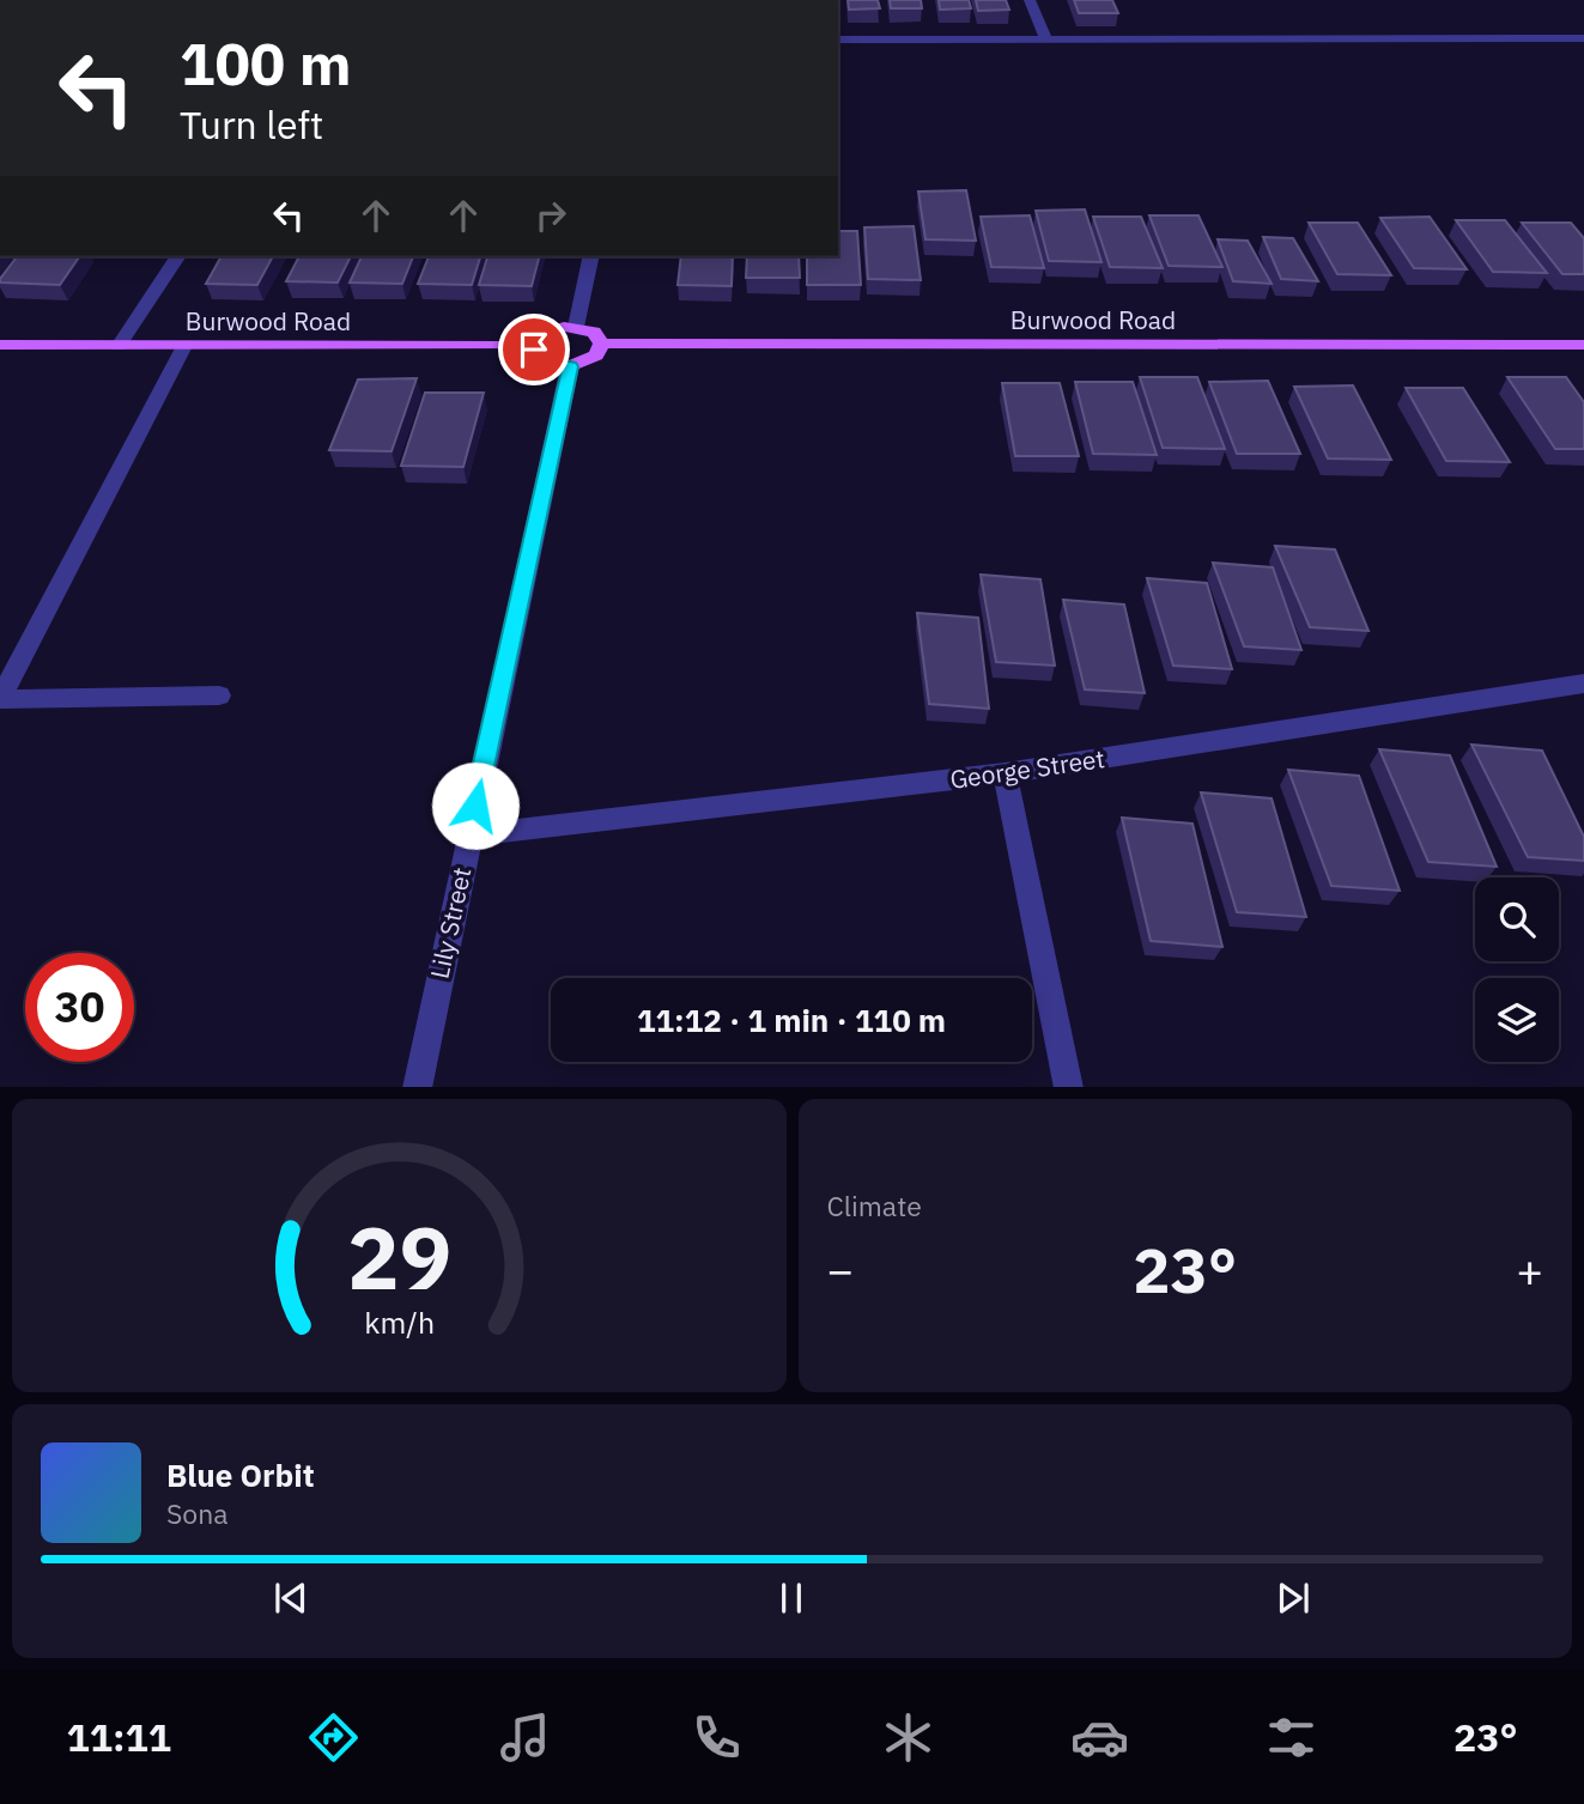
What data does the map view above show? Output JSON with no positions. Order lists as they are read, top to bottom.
{
  "streets": {
    "main road": ["Burwood Road"],
    "street": ["George Street", "Lily Street"]
  },
  "crossings": [
    ["George Street", "Lily Street"]
  ],
  "page": {
    "turn": ["100 m", "Turn left"],
    "limit": "30",
    "trip": "11:12 · 1 min · 110 m",
    "tile": "Climate",
    "heat": ["−", "23°", "+"],
    "song": ["Blue Orbit", "Sona"],
    "tabs": ["11:11", "23°"],
    "gauge": ["29", "km/h"]
  }
}
